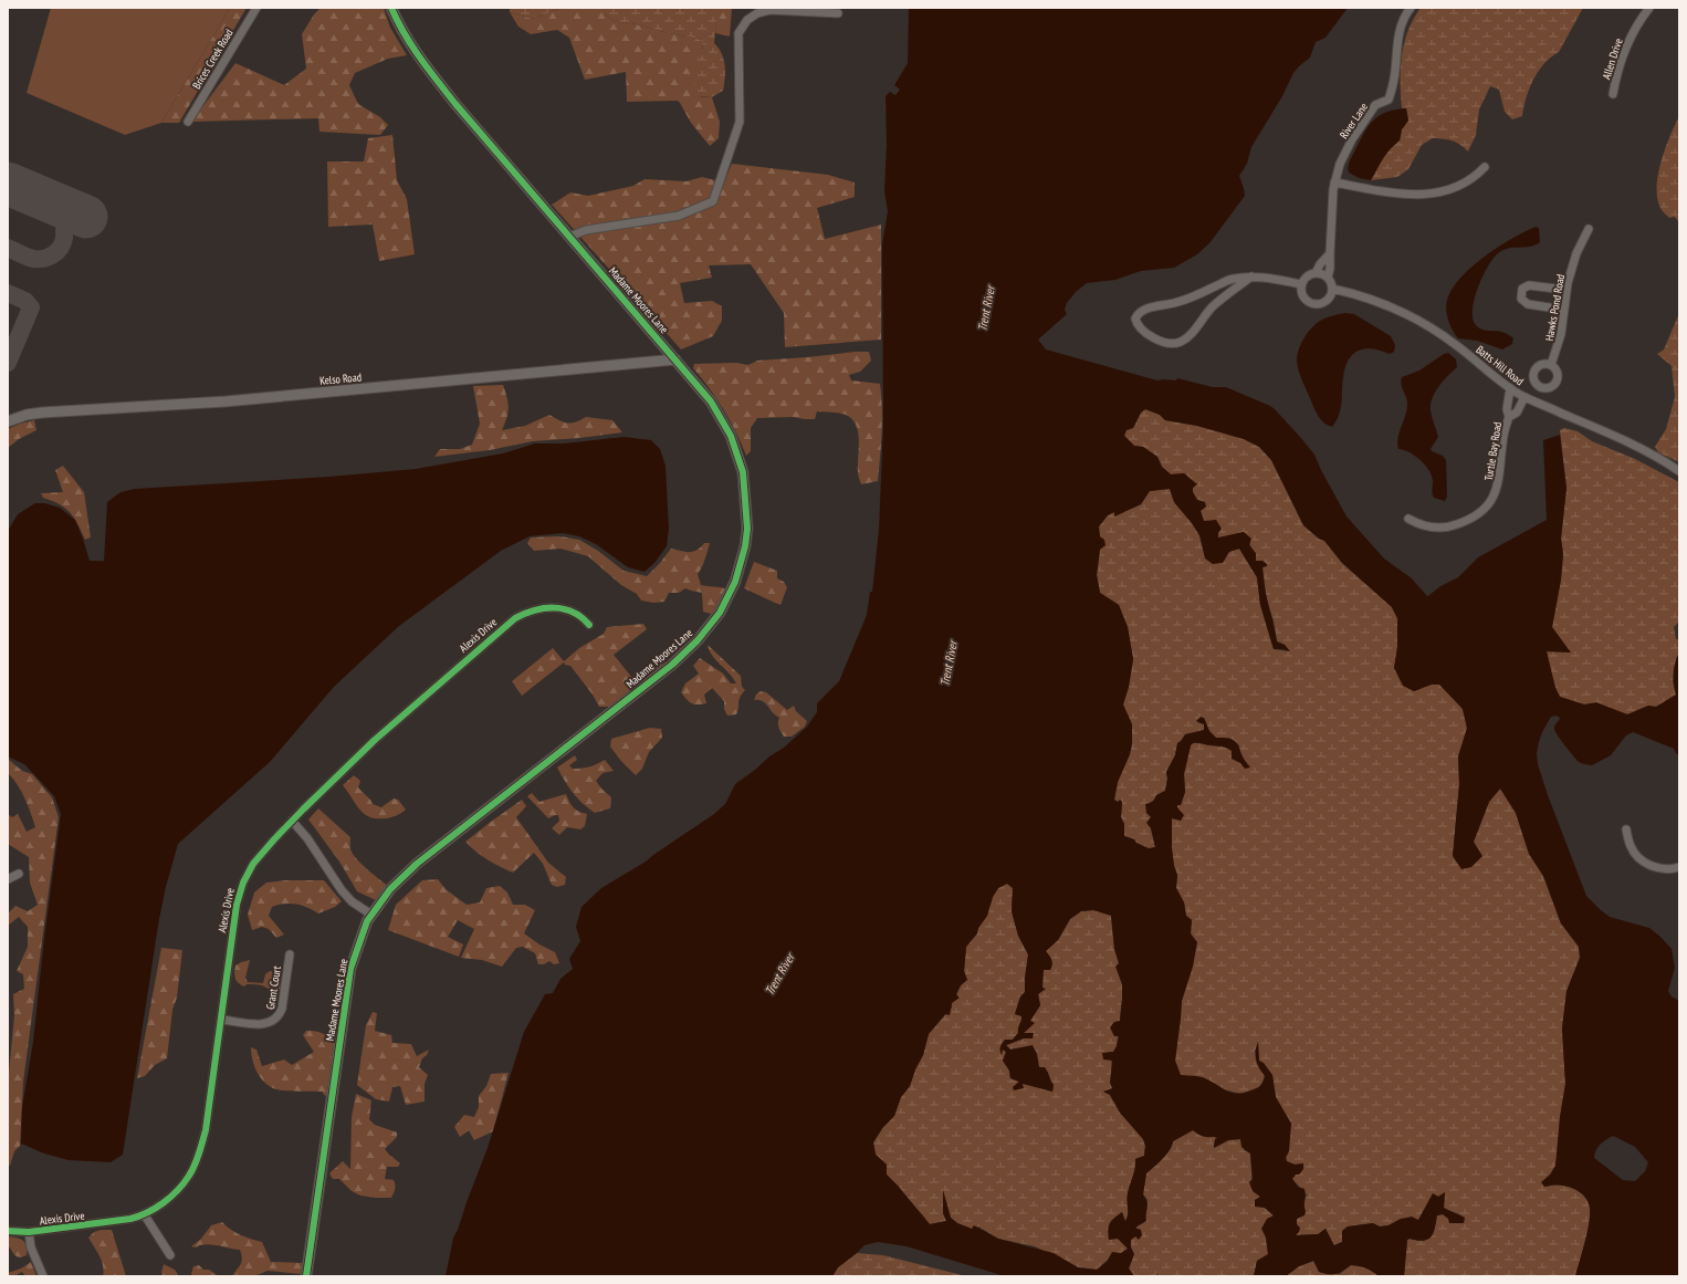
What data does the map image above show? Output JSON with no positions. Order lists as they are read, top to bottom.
{
  "streets": {
    "street": [
      "Brices Creek Road",
      "Allen Drive",
      "River Lane",
      "Madame Moores Lane",
      "Hawks Pond Road",
      "Batts Hill Road",
      "Kelso Road",
      "Turtle Bay Road",
      "Alexis Drive",
      "Grant Court"
    ]
  },
  "crossings": [
    ["River Lane", "Batts Hill Road"],
    ["Madame Moores Lane", "Kelso Road"],
    ["Batts Hill Road", "Turtle Bay Road"],
    ["Alexis Drive", "Grant Court"]
  ],
  "water": ["Trent River"]
}
